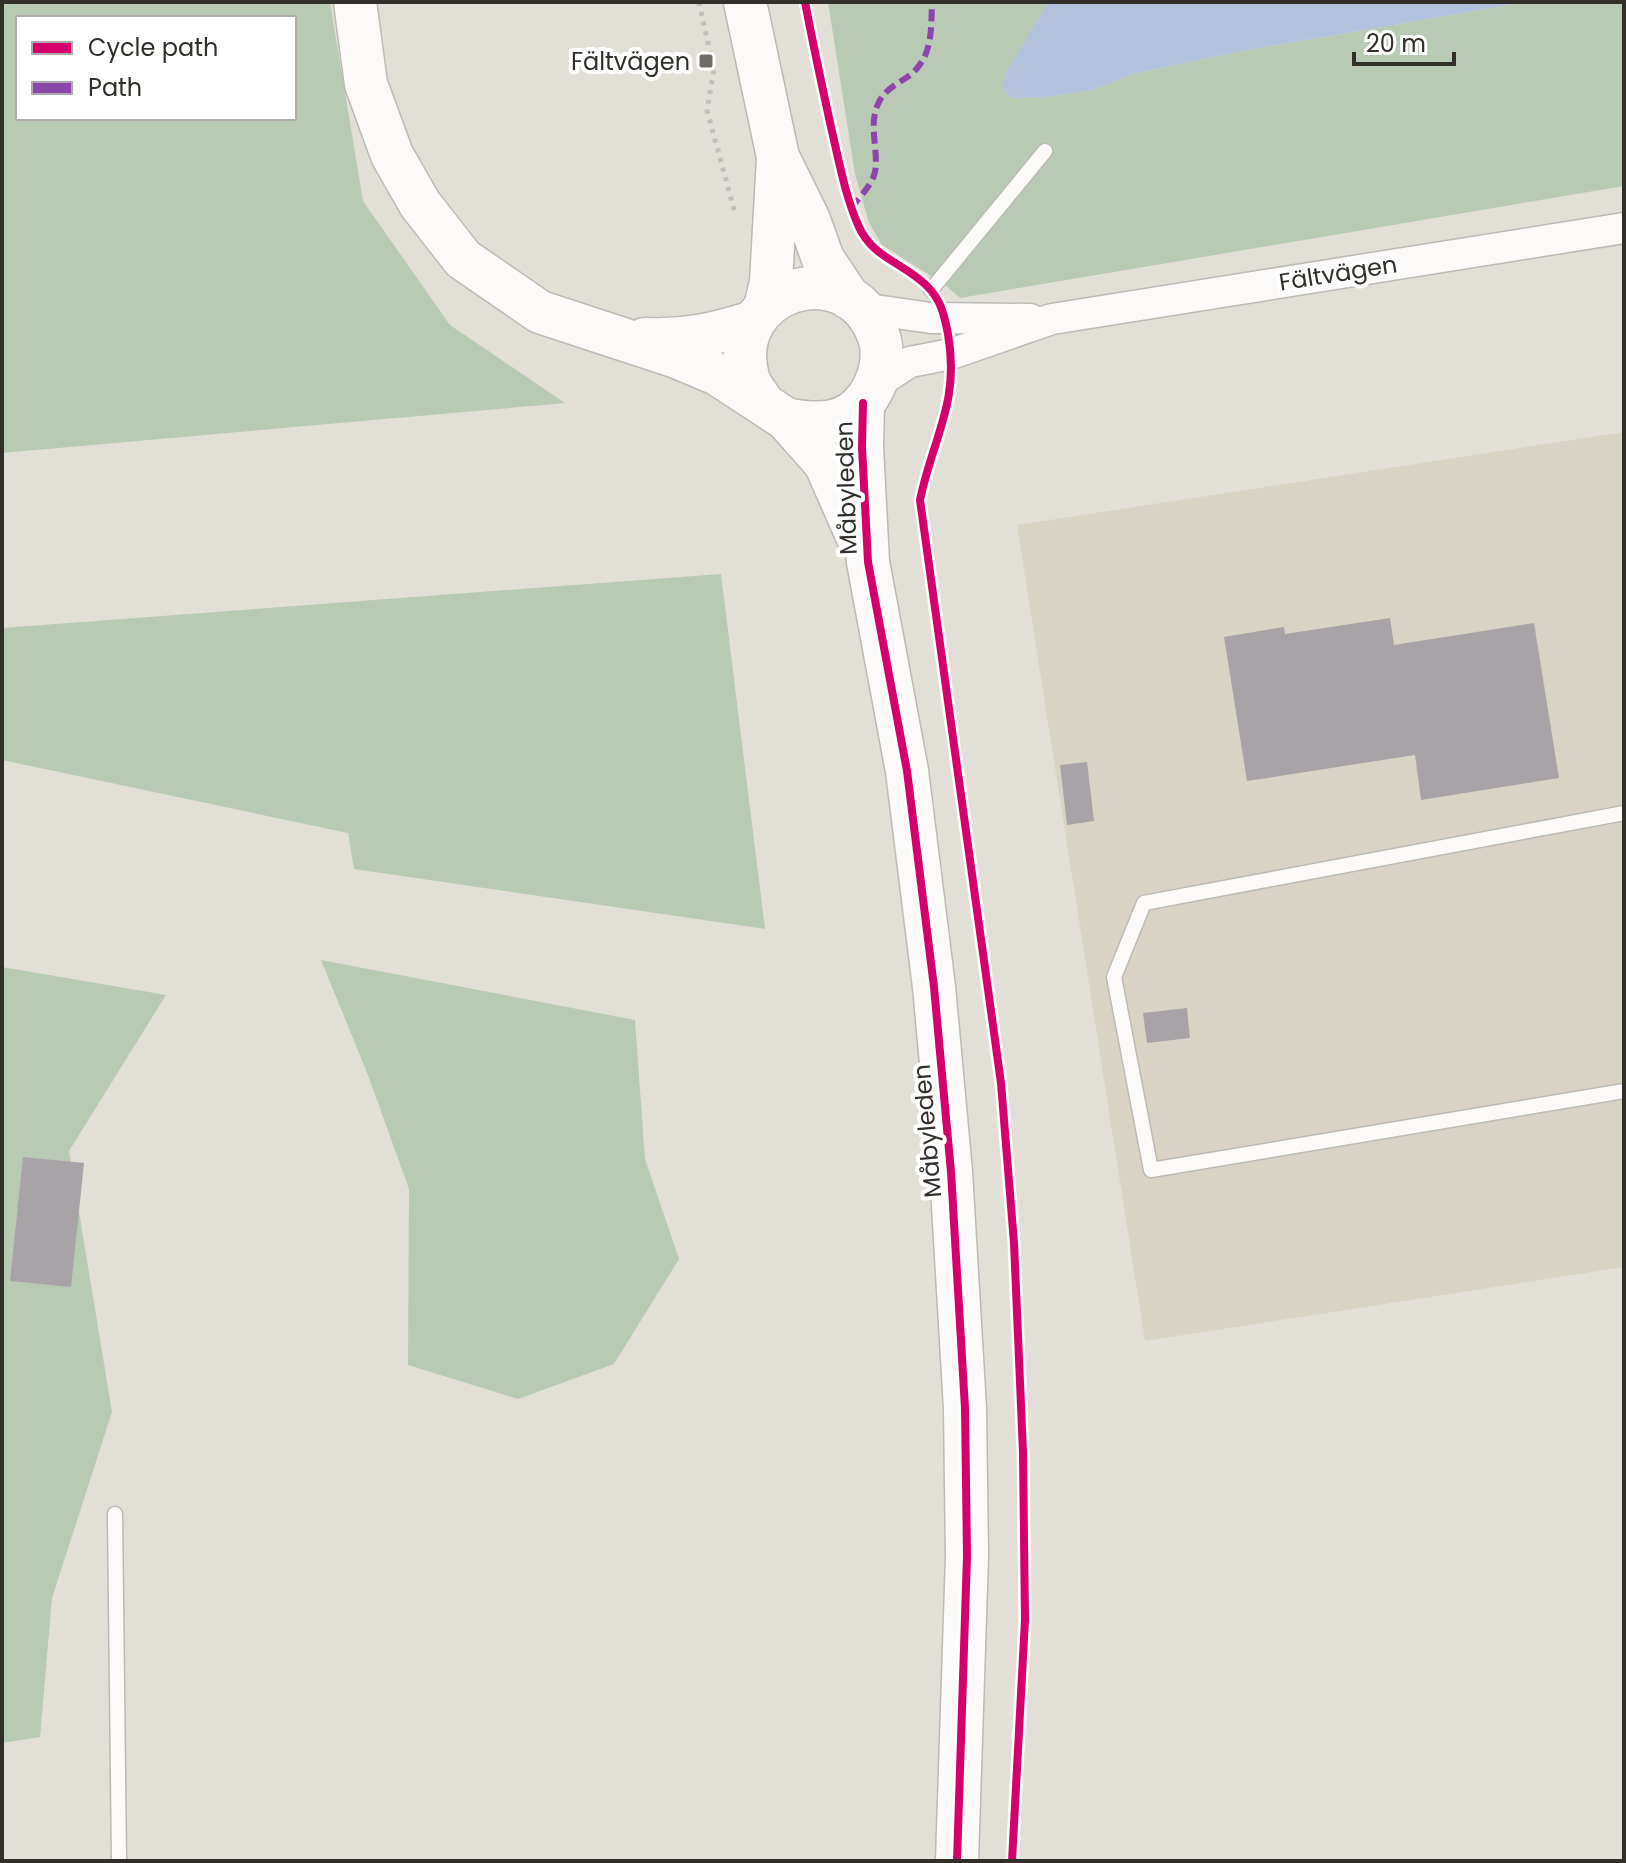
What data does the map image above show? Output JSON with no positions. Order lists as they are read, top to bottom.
{
  "streets": {
    "street": ["Fältvägen", "Måbyleden"]
  },
  "crossings": [
    ["Fältvägen", "Måbyleden"]
  ],
  "places": {
    "transit": ["Fältvägen"]
  },
  "legend": ["Cycle path", "Path"],
  "scale_bar": "20 m"
}
